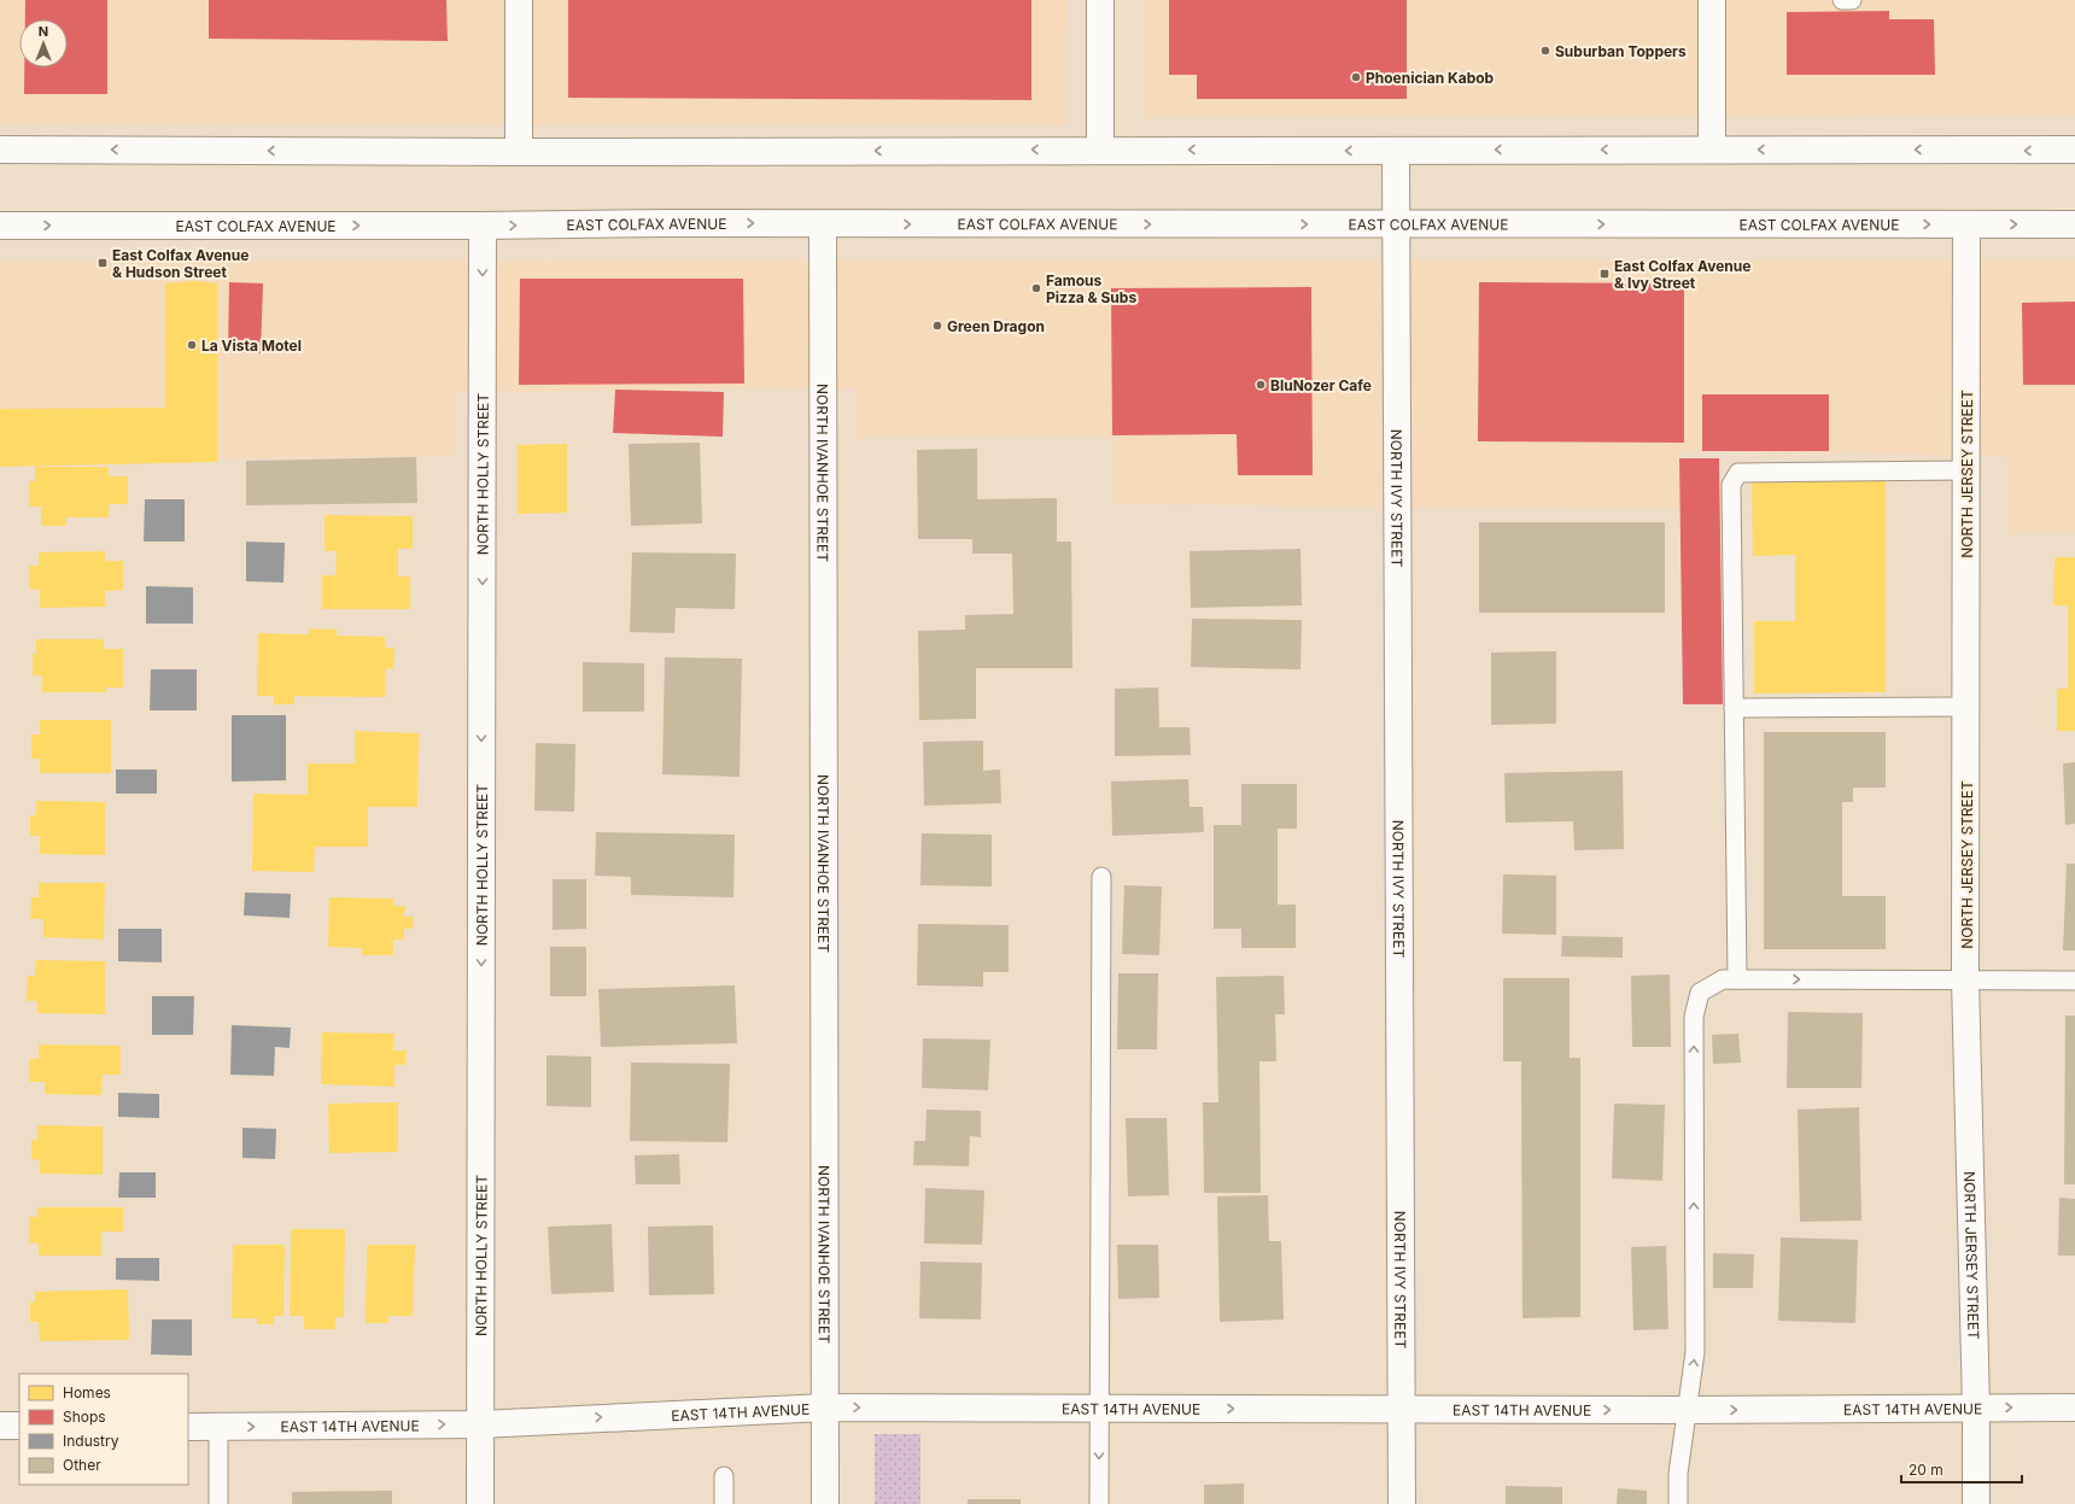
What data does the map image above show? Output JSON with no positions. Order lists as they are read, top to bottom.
{
  "streets": {
    "main road": [
      "EAST COLFAX AVENUE",
      "NORTH IVANHOE STREET",
      "NORTH HOLLY STREET",
      "NORTH JERSEY STREET",
      "NORTH IVY STREET",
      "EAST 14TH AVENUE"
    ]
  },
  "crossings": [
    ["EAST COLFAX AVENUE", "NORTH IVANHOE STREET"],
    ["EAST COLFAX AVENUE", "NORTH HOLLY STREET"],
    ["EAST COLFAX AVENUE", "NORTH JERSEY STREET"],
    ["EAST COLFAX AVENUE", "NORTH IVY STREET"],
    ["NORTH IVANHOE STREET", "EAST 14TH AVENUE"],
    ["NORTH HOLLY STREET", "EAST 14TH AVENUE"],
    ["NORTH JERSEY STREET", "EAST 14TH AVENUE"],
    ["NORTH IVY STREET", "EAST 14TH AVENUE"]
  ],
  "one_way": ["NORTH HOLLY STREET", "EAST 14TH AVENUE"],
  "places": {
    "other": [
      "Suburban Toppers",
      "Phoenician Kabob",
      "Famous Pizza & Subs",
      "Green Dragon",
      "La Vista Motel",
      "BluNozer Cafe"
    ],
    "transit": ["East Colfax Avenue & Hudson Street", "East Colfax Avenue & Ivy Street"]
  },
  "legend": [
    "Homes",
    "Shops",
    "Industry",
    "Other"
  ],
  "scale_bar": "20 m",
  "north": "top"
}
